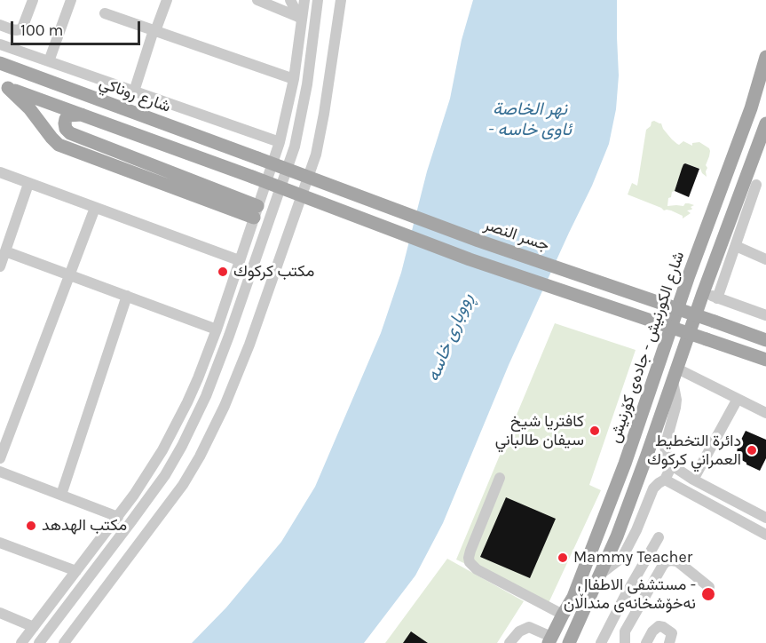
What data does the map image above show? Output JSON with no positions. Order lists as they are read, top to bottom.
{
  "streets": {
    "main road": ["شارع روناكي", "جسر النصر", "شارع الكورنيش - جادەی کۆرنیش"]
  },
  "crossings": [
    ["شارع روناكي", "جسر النصر"]
  ],
  "water": ["نهر الخاصة - ئاوی خاسە", "ڕووباری خاسە"],
  "places": [
    "مكتب كركوك",
    "كافتريا شيخ سيفان طالباني",
    "دائرة التخطيط العمراني كركوك",
    "مكتب الهدهد",
    "Mammy Teacher",
    "مستشفى الاطفال - نەخۆشخانەی منداڵان"
  ],
  "scale_bar": "100 m"
}
